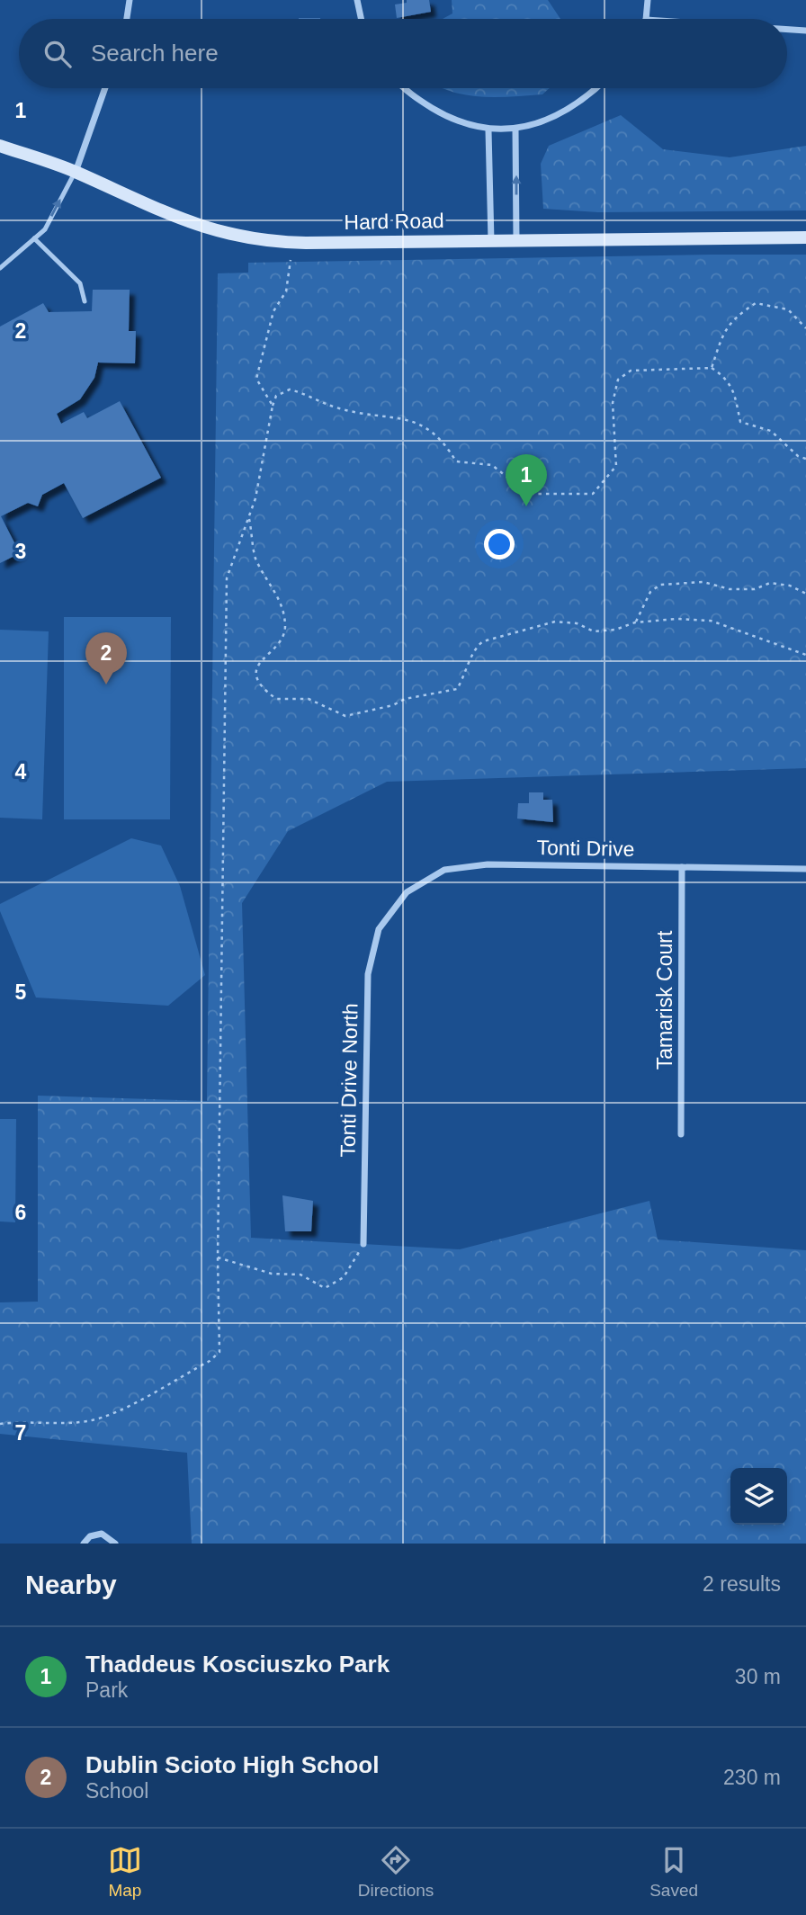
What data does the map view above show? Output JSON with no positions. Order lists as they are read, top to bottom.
{
  "streets": {
    "main road": ["Hard Road"],
    "street": ["Tonti Drive", "Tamarisk Court", "Tonti Drive North"]
  },
  "crossings": [
    ["Tonti Drive", "Tamarisk Court"],
    ["Tonti Drive", "Tonti Drive North"]
  ],
  "page": {
    "search": "Search here",
    "pins": ["1", "2"],
    "heading": ["Nearby", "2 results"],
    "list": [
      {
        "mark": "1",
        "name": "Thaddeus Kosciuszko Park",
        "note": "Park",
        "value": "30 m"
      },
      {
        "mark": "2",
        "name": "Dublin Scioto High School",
        "note": "School",
        "value": "230 m"
      }
    ],
    "nav": ["Map", "Directions", "Saved"]
  },
  "grid": {
    "rows": [
      "1",
      "2",
      "3",
      "4",
      "5",
      "6",
      "7"
    ]
  }
}
